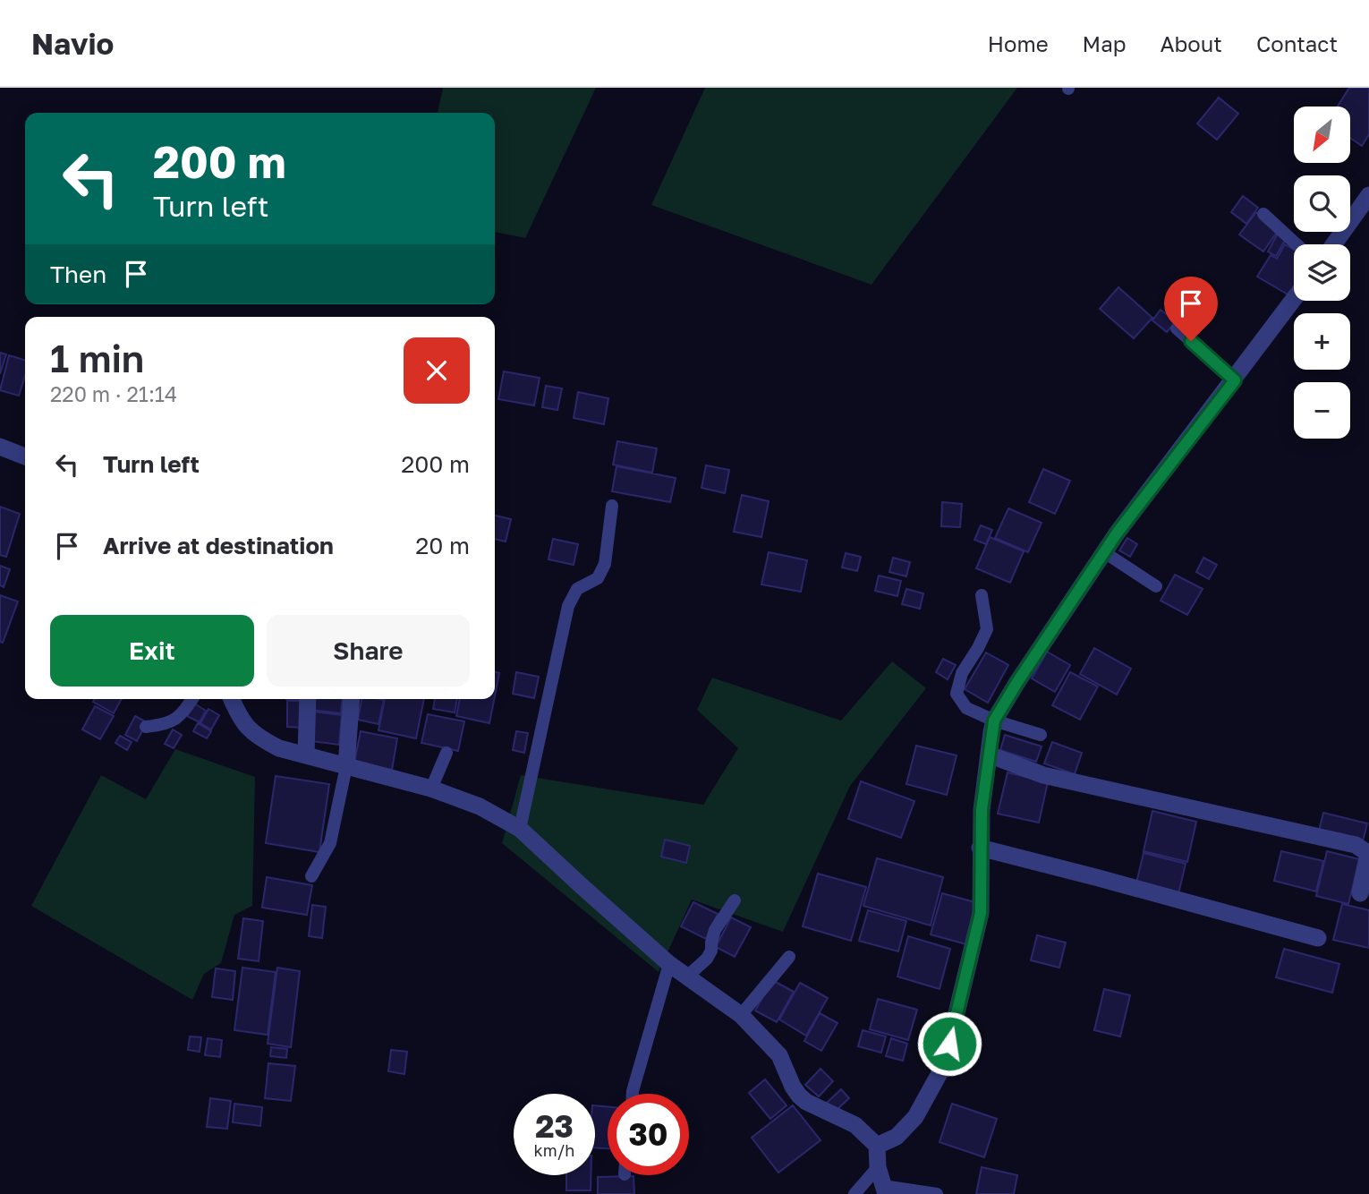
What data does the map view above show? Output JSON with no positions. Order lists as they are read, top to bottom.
{
  "north": "bottom left",
  "page": {
    "header": "Navio",
    "nav": [
      "Home",
      "Map",
      "About",
      "Contact"
    ],
    "map_buttons": ["+", "−"],
    "turn": ["200 m", "Turn left"],
    "then": "Then",
    "heading": ["1 min", "220 m · 21:14"],
    "list": [
      {
        "name": "Turn left",
        "value": "200 m"
      },
      {
        "name": "Arrive at destination",
        "value": "20 m"
      }
    ],
    "buttons": ["Exit", "Share"],
    "speed": "23 km/h",
    "limit": "30"
  }
}
